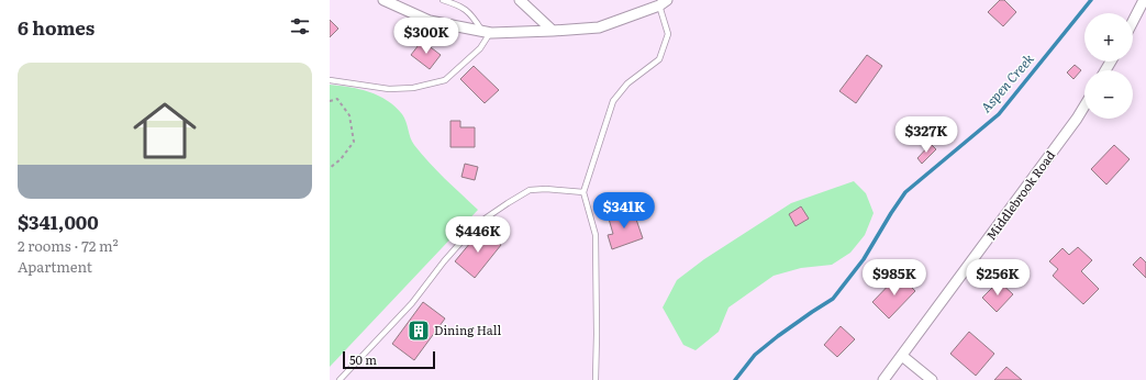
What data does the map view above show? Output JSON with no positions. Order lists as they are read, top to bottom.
{
  "streets": {
    "street": ["Middlebrook Road"]
  },
  "water": ["Aspen Creek"],
  "places": {
    "building": ["Dining Hall"]
  },
  "scale_bar": "50 m",
  "page": {
    "heading": "6 homes",
    "map_buttons": ["+", "−"],
    "price": [
      "$300K",
      "$327K",
      "$341K",
      "$446K",
      "$985K",
      "$256K"
    ],
    "list": [
      {
        "name": "$341,000",
        "note": "2 rooms · 72 m² · Apartment"
      }
    ],
    "scale": "50 m"
  }
}
